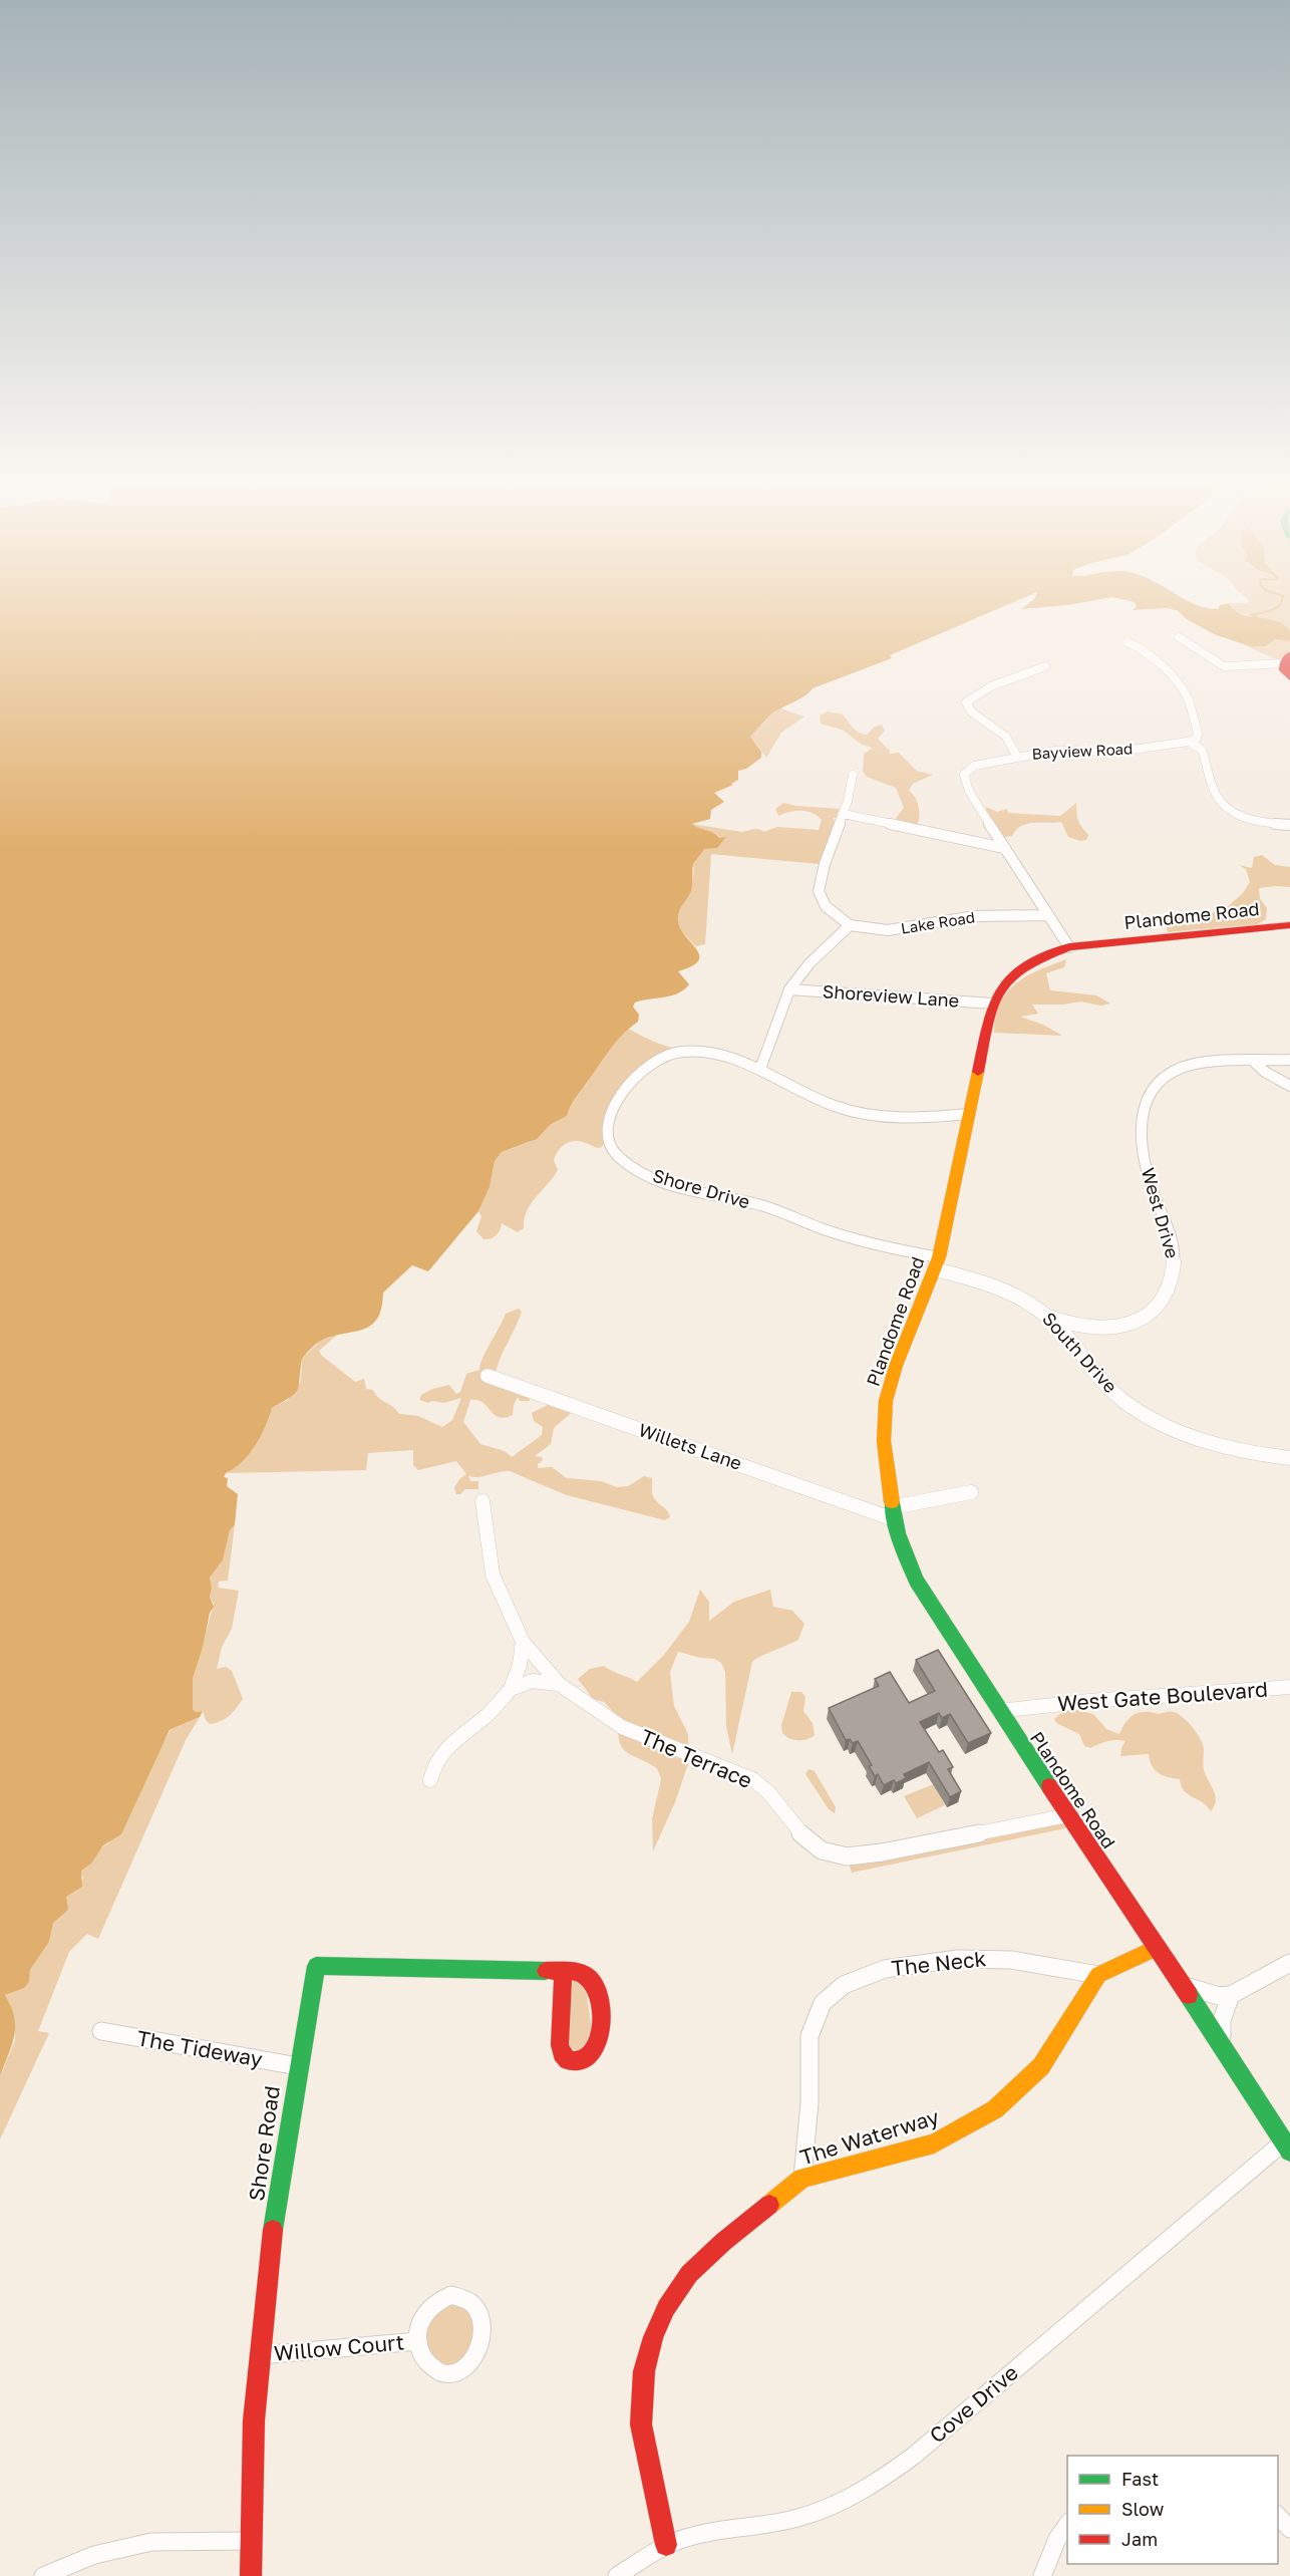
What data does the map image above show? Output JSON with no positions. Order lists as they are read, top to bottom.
{
  "streets": {
    "main road": ["Plandome Road", "The Waterway", "Shore Road"],
    "street": [
      "Bayview Road",
      "Lake Road",
      "Shoreview Lane",
      "Shore Drive",
      "West Drive",
      "South Drive",
      "Willets Lane",
      "West Gate Boulevard",
      "The Terrace",
      "The Neck",
      "The Tideway",
      "Willow Court",
      "Cove Drive"
    ]
  },
  "crossings": [
    ["Bayview Road", "Plandome Road"],
    ["Bayview Road", "Lake Road"],
    ["Plandome Road", "Shoreview Lane"],
    ["Plandome Road", "Shore Drive"],
    ["Plandome Road", "South Drive"],
    ["Plandome Road", "Willets Lane"],
    ["Plandome Road", "West Gate Boulevard"],
    ["Plandome Road", "The Terrace"],
    ["Plandome Road", "Cove Drive"],
    ["Shore Drive", "South Drive"],
    ["West Drive", "South Drive"],
    ["The Neck", "The Waterway"],
    ["The Tideway", "Shore Road"],
    ["The Waterway", "Cove Drive"],
    ["Shore Road", "Willow Court"]
  ],
  "legend": ["Fast", "Slow", "Jam"]
}
